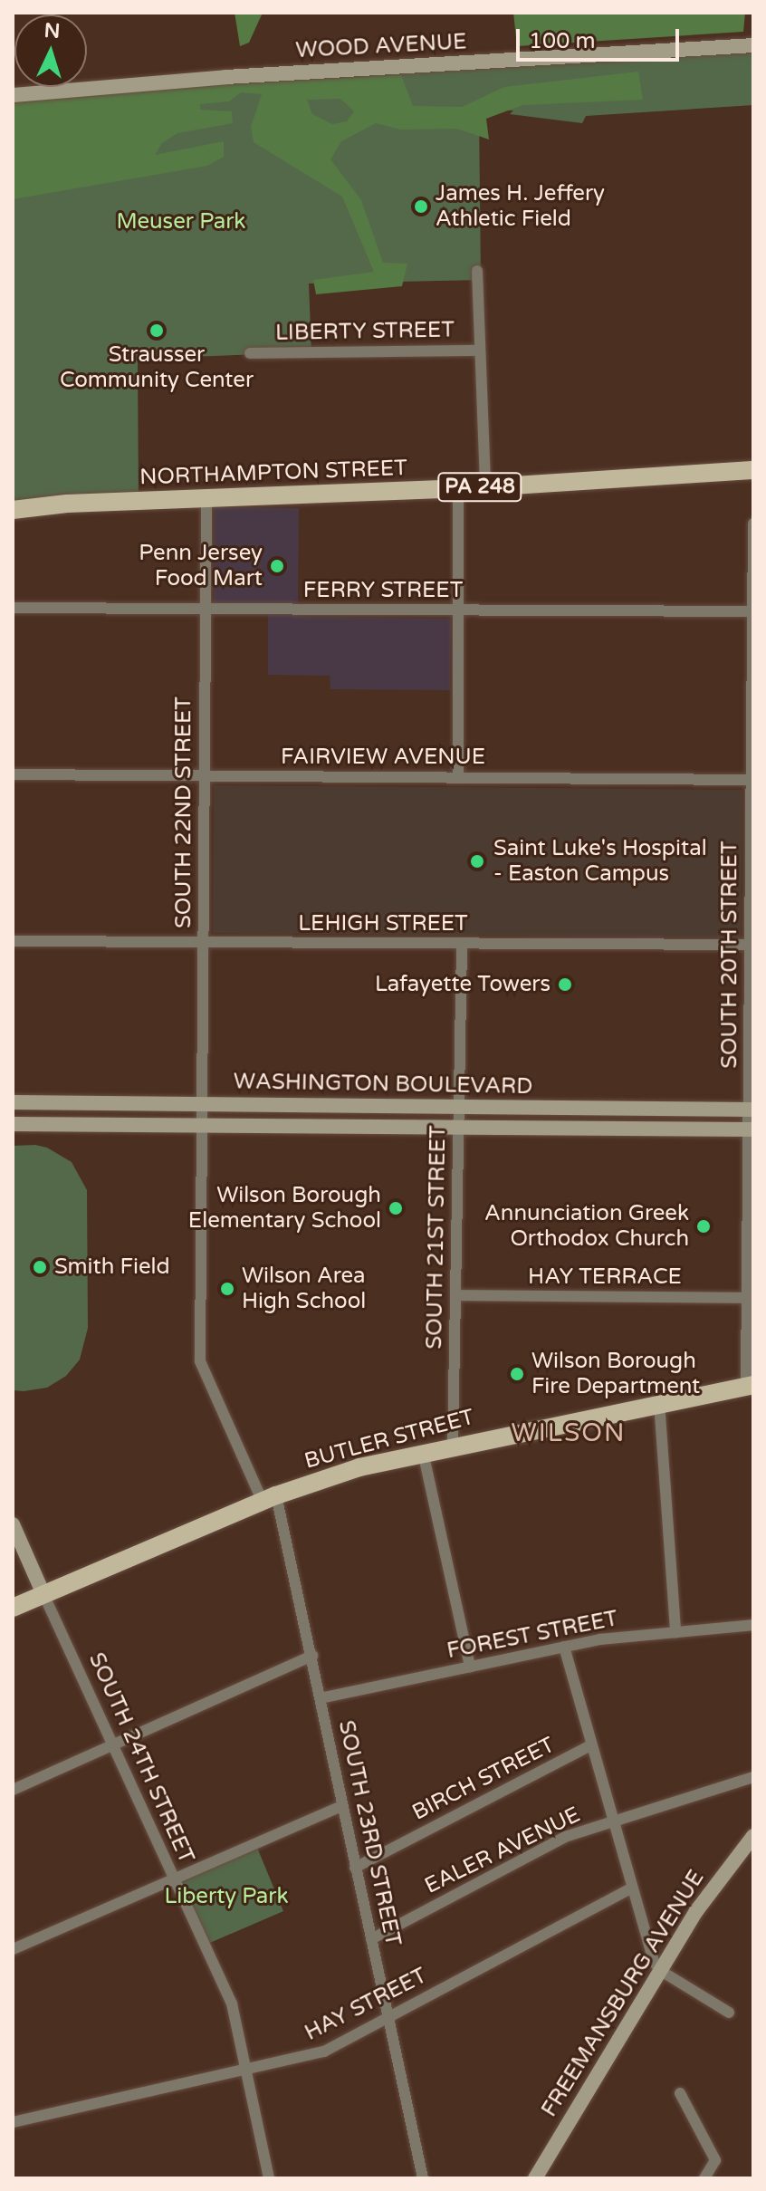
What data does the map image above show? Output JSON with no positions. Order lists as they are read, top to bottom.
{
  "streets": {
    "main road": ["NORTHAMPTON STREET", "PA 248", "BUTLER STREET"],
    "street": [
      "WOOD AVENUE",
      "LIBERTY STREET",
      "FERRY STREET",
      "FAIRVIEW AVENUE",
      "SOUTH 22ND STREET",
      "LEHIGH STREET",
      "SOUTH 20TH STREET",
      "WASHINGTON BOULEVARD",
      "SOUTH 21ST STREET",
      "HAY TERRACE",
      "FOREST STREET",
      "SOUTH 24TH STREET",
      "BIRCH STREET",
      "SOUTH 23RD STREET",
      "EALER AVENUE",
      "FREEMANSBURG AVENUE",
      "HAY STREET"
    ]
  },
  "crossings": [
    ["NORTHAMPTON STREET", "SOUTH 22ND STREET"],
    ["FERRY STREET", "SOUTH 22ND STREET"],
    ["FERRY STREET", "SOUTH 20TH STREET"],
    ["FAIRVIEW AVENUE", "SOUTH 22ND STREET"],
    ["FAIRVIEW AVENUE", "SOUTH 20TH STREET"],
    ["SOUTH 22ND STREET", "LEHIGH STREET"],
    ["SOUTH 22ND STREET", "WASHINGTON BOULEVARD"],
    ["SOUTH 22ND STREET", "BUTLER STREET"],
    ["SOUTH 22ND STREET", "SOUTH 23RD STREET"],
    ["LEHIGH STREET", "SOUTH 20TH STREET"],
    ["LEHIGH STREET", "SOUTH 21ST STREET"],
    ["SOUTH 20TH STREET", "WASHINGTON BOULEVARD"],
    ["SOUTH 20TH STREET", "HAY TERRACE"],
    ["SOUTH 20TH STREET", "BUTLER STREET"],
    ["WASHINGTON BOULEVARD", "SOUTH 21ST STREET"],
    ["SOUTH 21ST STREET", "HAY TERRACE"],
    ["SOUTH 21ST STREET", "BUTLER STREET"],
    ["BUTLER STREET", "SOUTH 24TH STREET"],
    ["BUTLER STREET", "SOUTH 23RD STREET"],
    ["FOREST STREET", "SOUTH 23RD STREET"],
    ["SOUTH 24TH STREET", "HAY STREET"],
    ["BIRCH STREET", "SOUTH 23RD STREET"],
    ["SOUTH 23RD STREET", "EALER AVENUE"],
    ["SOUTH 23RD STREET", "HAY STREET"]
  ],
  "districts": ["WILSON"],
  "parks": ["Meuser Park", "Liberty Park"],
  "places": [
    "James H. Jeffery Athletic Field",
    "Strausser Community Center",
    "Penn Jersey Food Mart",
    "Saint Luke's Hospital - Easton Campus",
    "Lafayette Towers",
    "Wilson Borough Elementary School",
    "Annunciation Greek Orthodox Church",
    "Smith Field",
    "Wilson Area High School",
    "Wilson Borough Fire Department"
  ],
  "scale_bar": "100 m",
  "north": "top"
}
